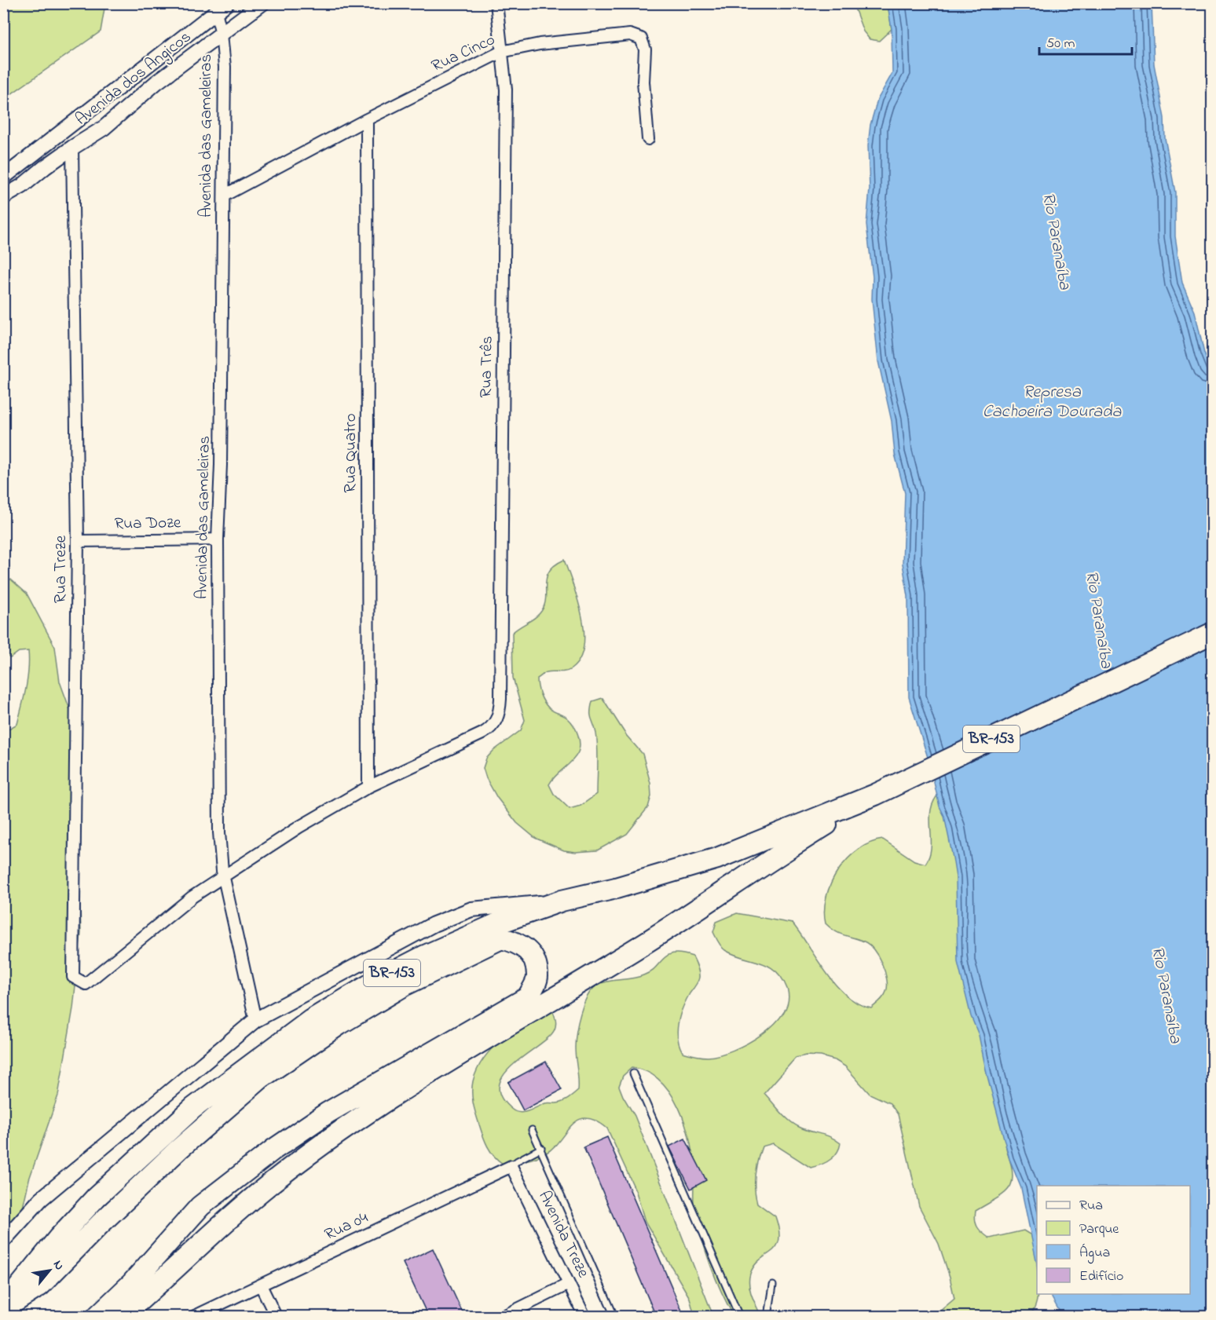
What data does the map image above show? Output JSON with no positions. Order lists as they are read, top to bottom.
{
  "streets": {
    "highway": ["BR-153"],
    "street": [
      "Rua Cinco",
      "Avenida dos Angicos",
      "Avenida das Gameleiras",
      "Rua Três",
      "Rua Quatro",
      "Rua Doze",
      "Rua Treze",
      "Rua 04",
      "Avenida Treze"
    ]
  },
  "crossings": [
    ["Rua Cinco", "Avenida das Gameleiras"],
    ["Rua Cinco", "Rua Três"],
    ["Rua Cinco", "Rua Quatro"],
    ["Avenida dos Angicos", "Avenida das Gameleiras"],
    ["Avenida dos Angicos", "Rua Treze"],
    ["Avenida das Gameleiras", "Rua Doze"],
    ["Avenida das Gameleiras", "Rua Treze"],
    ["Rua Três", "Rua Quatro"],
    ["Rua Doze", "Rua Treze"],
    ["Rua 04", "Avenida Treze"]
  ],
  "water": ["Rio Paranaíba", "Represa Cachoeira Dourada"],
  "legend": [
    "Rua",
    "Parque",
    "Água",
    "Edifício"
  ],
  "scale_bar": "50 m",
  "north": "top right"
}
